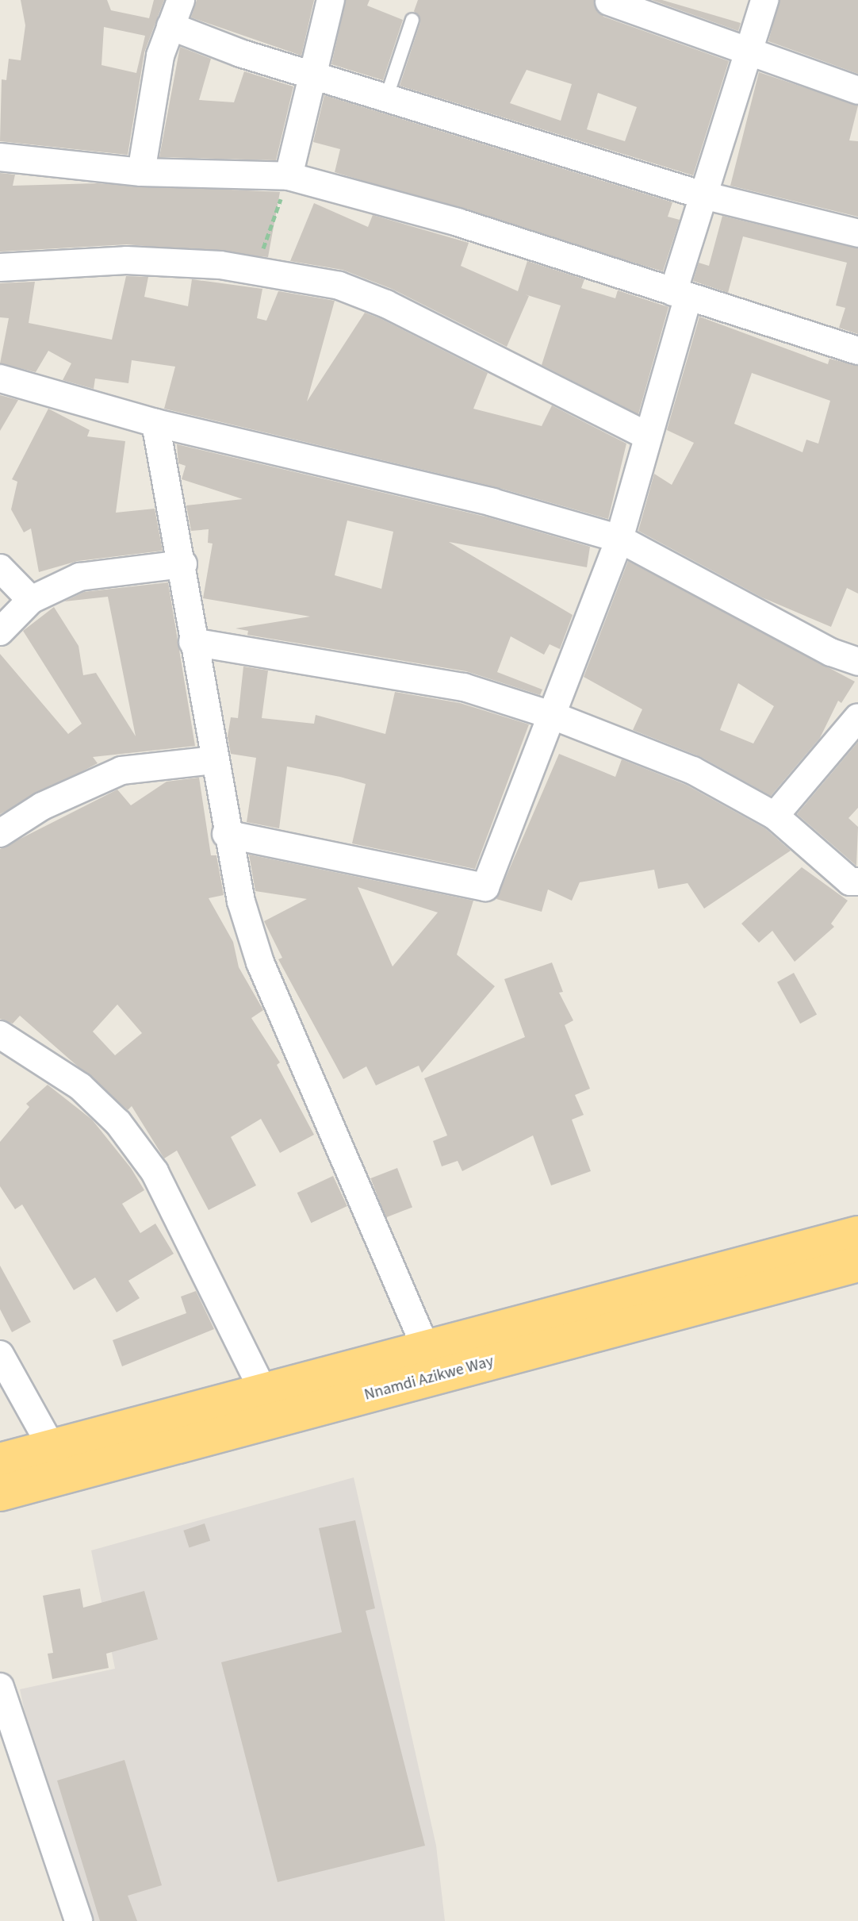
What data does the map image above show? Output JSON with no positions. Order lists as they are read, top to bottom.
{
  "streets": {
    "highway": ["Nnamdi Azikwe Way"]
  }
}
